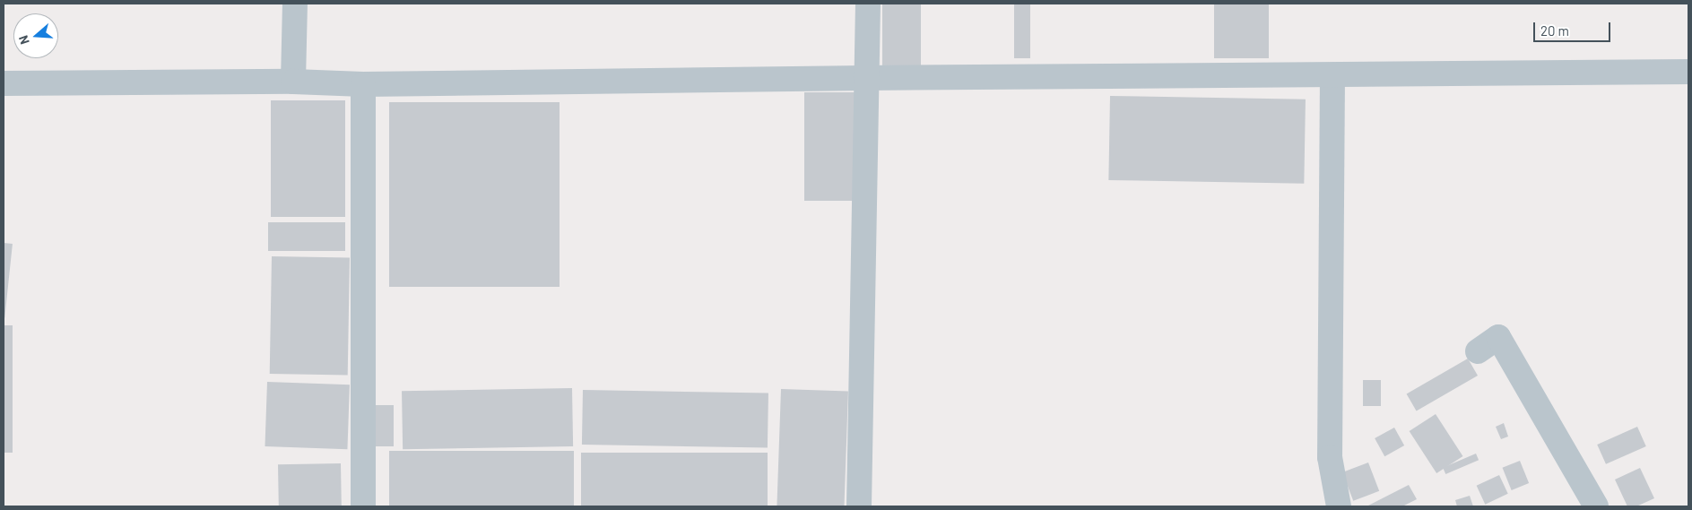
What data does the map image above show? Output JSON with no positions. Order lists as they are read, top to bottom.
{
  "scale_bar": "20 m",
  "north": "left"
}
